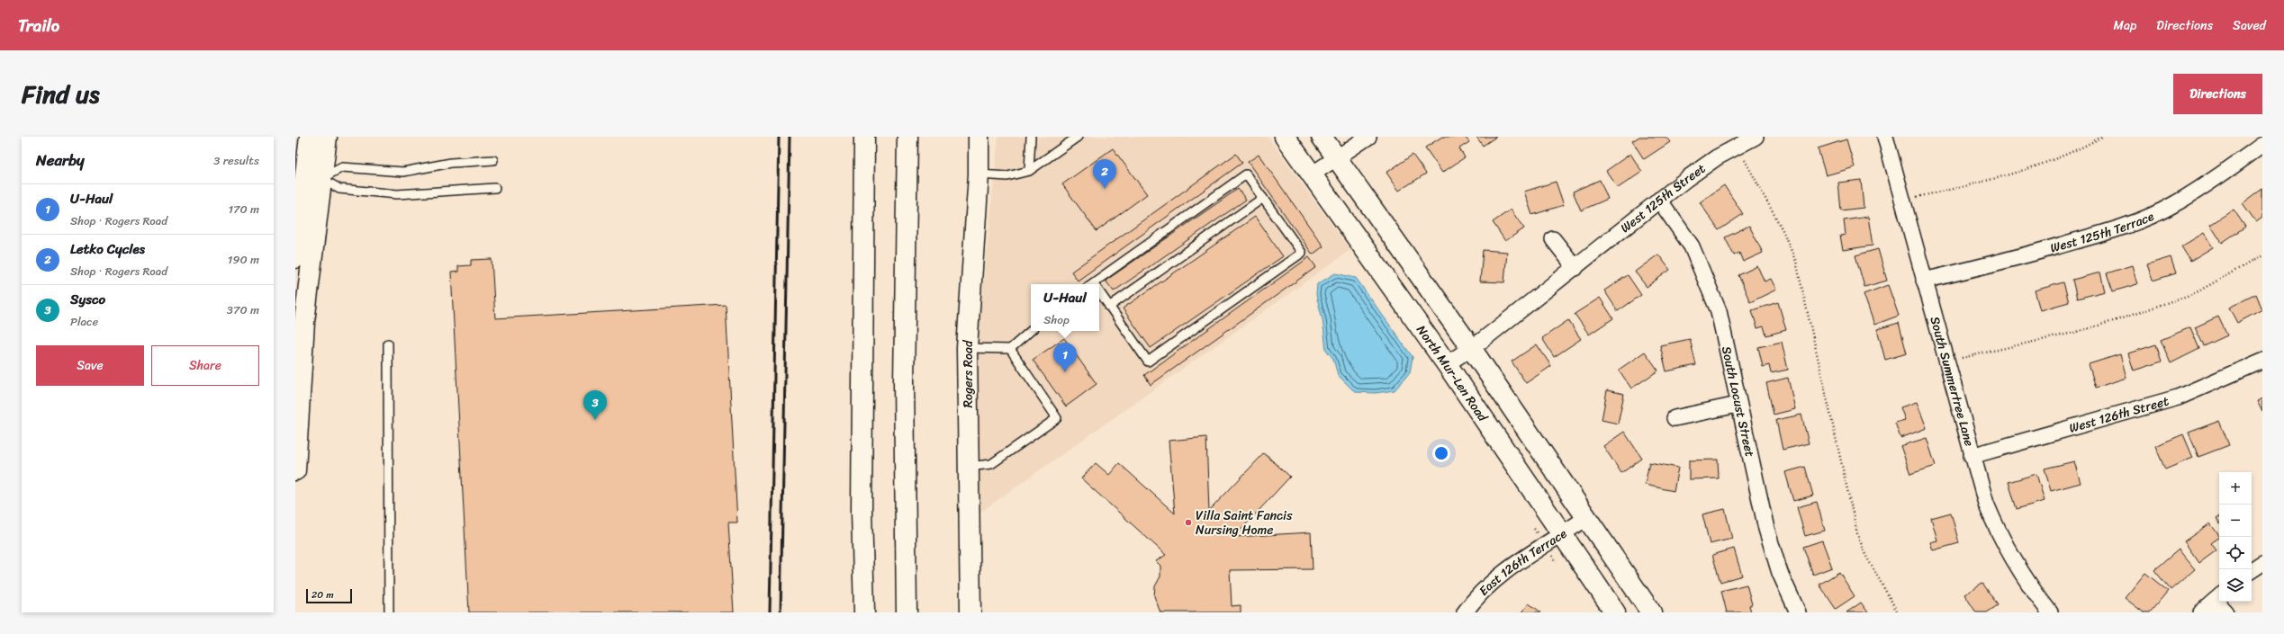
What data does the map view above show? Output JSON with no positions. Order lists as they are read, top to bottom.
{
  "streets": {
    "main road": ["North Mur-Len Road", "Rogers Road"],
    "street": [
      "West 125th Street",
      "West 125th Terrace",
      "South Summertree Lane",
      "South Locust Street",
      "West 126th Street",
      "East 126th Terrace"
    ]
  },
  "crossings": [
    ["West 125th Street", "North Mur-Len Road"],
    ["West 125th Street", "South Locust Street"],
    ["West 125th Terrace", "South Summertree Lane"],
    ["North Mur-Len Road", "East 126th Terrace"],
    ["South Summertree Lane", "West 126th Street"]
  ],
  "places": ["Villa Saint Fancis Nursing Home"],
  "scale_bar": "20 m",
  "page": {
    "header": "Trailo",
    "nav": ["Map", "Directions", "Saved"],
    "title": "Find us",
    "buttons": [
      "Directions",
      ["Save", "Share"]
    ],
    "heading": ["Nearby", "3 results"],
    "pins": ["2", "1", "3"],
    "list": [
      {
        "mark": "1",
        "name": "U-Haul",
        "note": "Shop · Rogers Road",
        "value": "170 m"
      },
      {
        "mark": "2",
        "name": "Letko Cycles",
        "note": "Shop · Rogers Road",
        "value": "190 m"
      },
      {
        "mark": "3",
        "name": "Sysco",
        "note": "Place",
        "value": "370 m"
      }
    ],
    "popup": ["U-Haul", "Shop"],
    "map_buttons": ["+", "−"],
    "scale": "20 m"
  }
}
